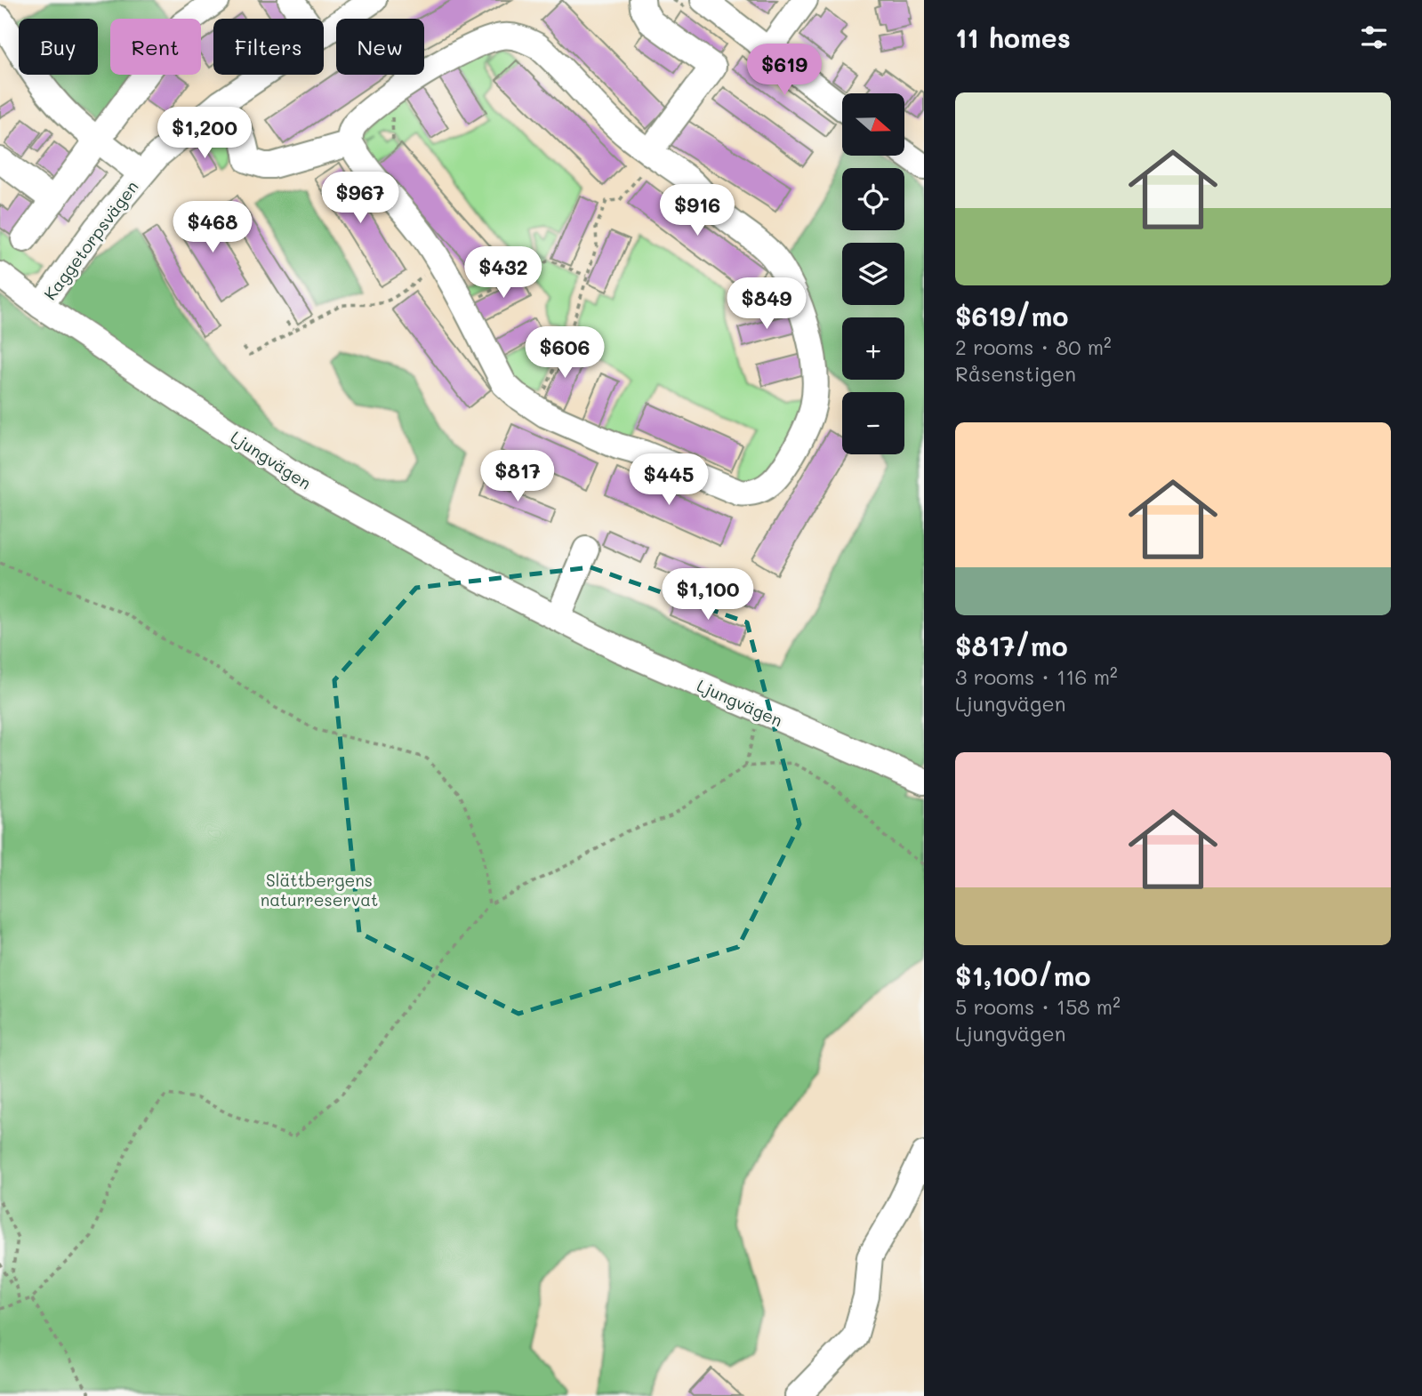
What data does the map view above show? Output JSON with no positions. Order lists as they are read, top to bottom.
{
  "streets": {
    "street": ["Kaggetorpsvägen", "Ljungvägen"]
  },
  "crossings": [
    ["Kaggetorpsvägen", "Ljungvägen"]
  ],
  "parks": ["Slättbergens naturreservat"],
  "north": "right",
  "page": {
    "heading": "11 homes",
    "chip": [
      "Buy",
      "Rent",
      "Filters",
      "New"
    ],
    "price": [
      "$619",
      "$1,200",
      "$967",
      "$916",
      "$468",
      "$432",
      "$849",
      "$606",
      "$817",
      "$445",
      "$1,100"
    ],
    "list": [
      {
        "name": "$619/mo",
        "note": "2 rooms · 80 m² · Råsenstigen"
      },
      {
        "name": "$817/mo",
        "note": "3 rooms · 116 m² · Ljungvägen"
      },
      {
        "name": "$1,100/mo",
        "note": "5 rooms · 158 m² · Ljungvägen"
      }
    ],
    "map_buttons": ["+", "−"]
  }
}
